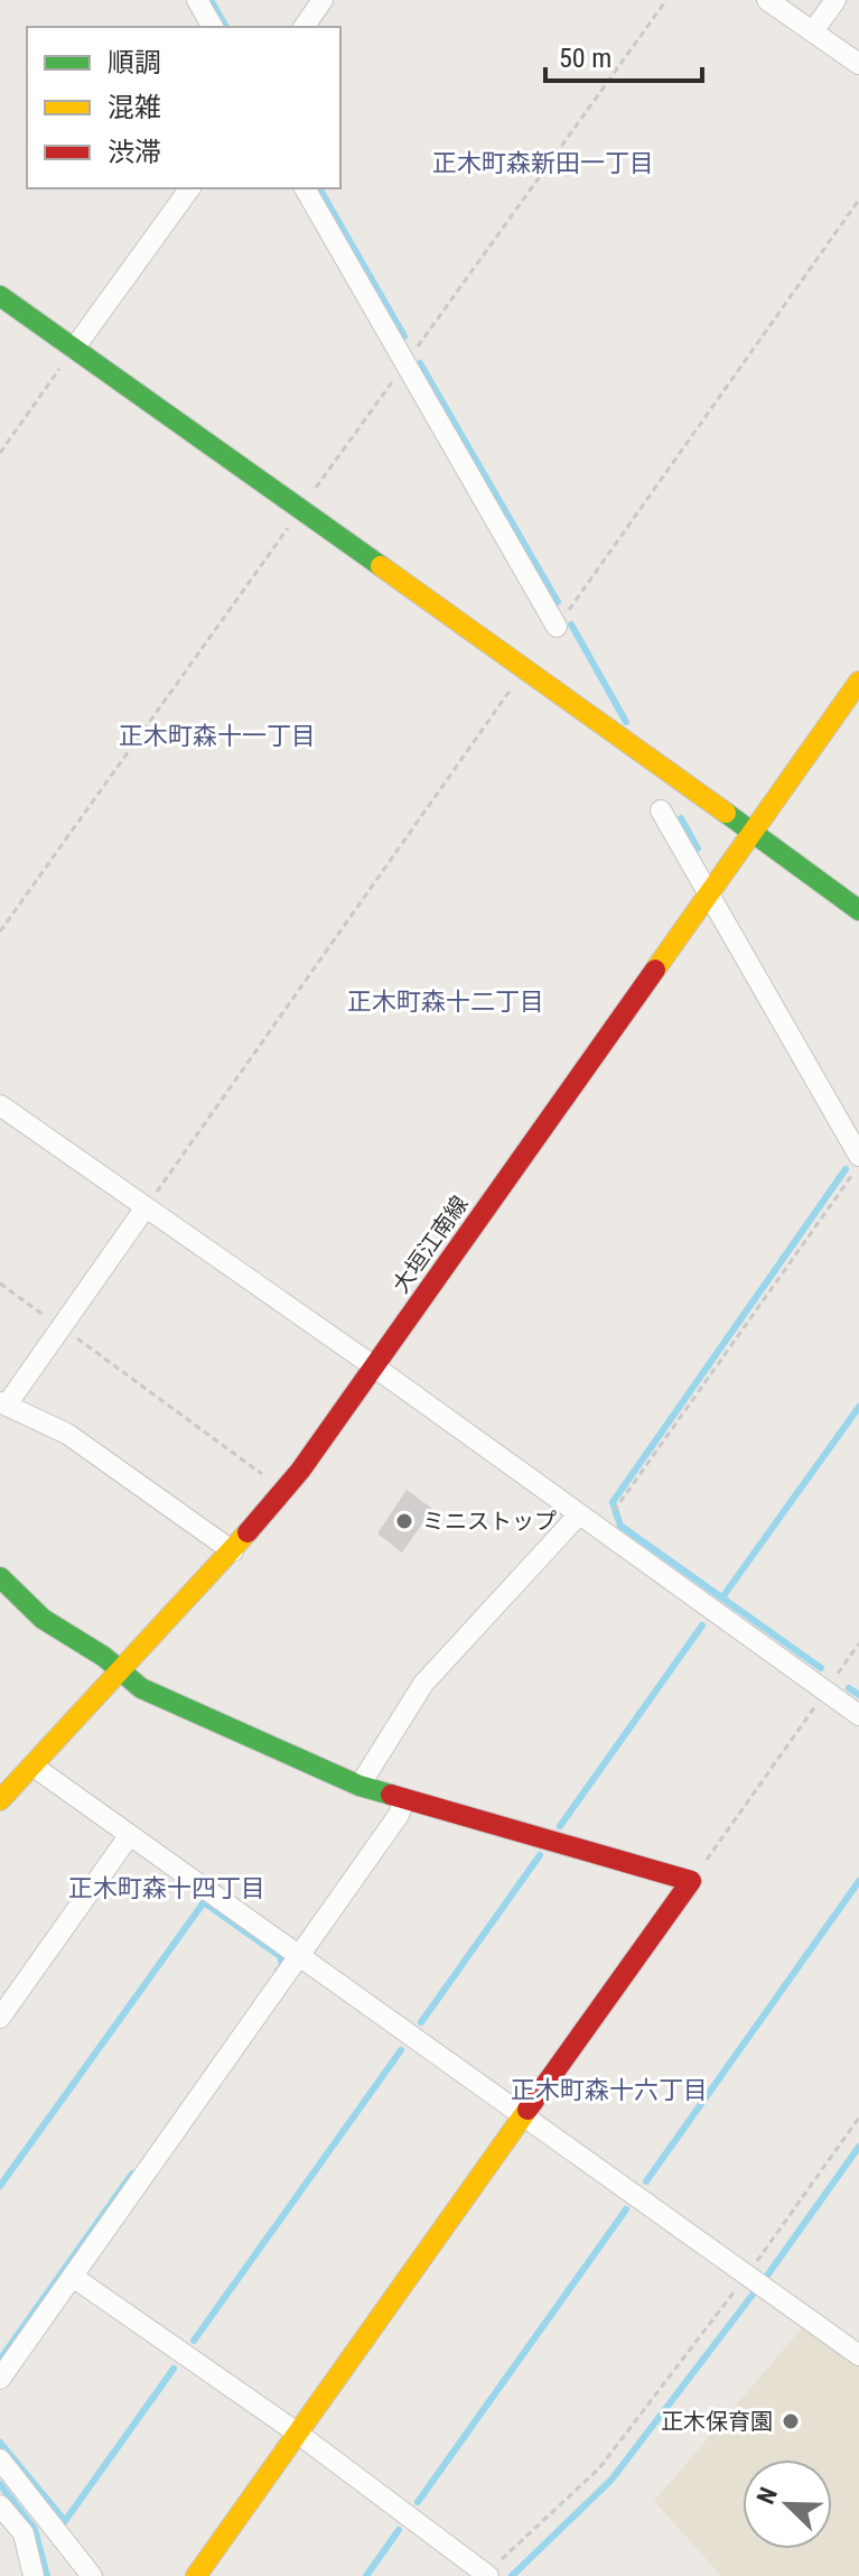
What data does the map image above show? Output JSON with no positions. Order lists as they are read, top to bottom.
{
  "streets": {
    "street": ["大垣江南線"]
  },
  "districts": [
    "正木町森新田一丁目",
    "正木町森十一丁目",
    "正木町森十二丁目",
    "正木町森十四丁目",
    "正木町森十六丁目"
  ],
  "places": ["ミニストップ", "正木保育園"],
  "legend": ["順調", "混雑", "渋滞"],
  "scale_bar": "50 m",
  "north": "top left"
}
